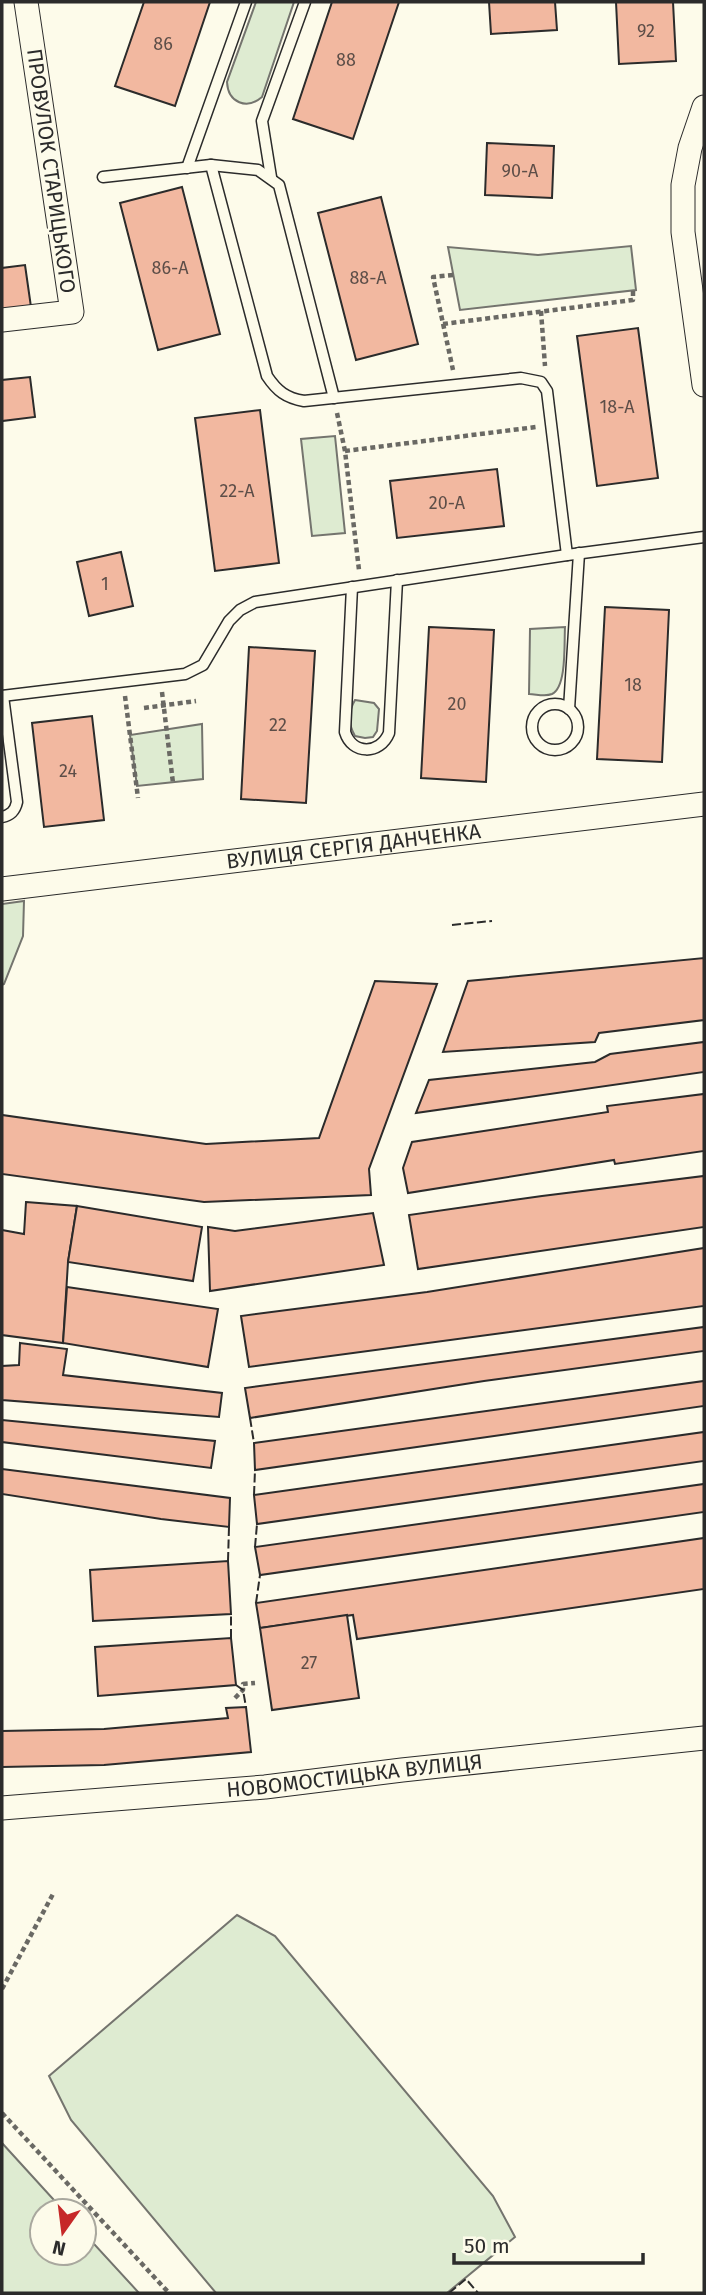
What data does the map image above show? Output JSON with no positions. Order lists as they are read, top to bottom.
{
  "streets": {
    "street": ["ПРОВУЛОК СТАРИЦЬКОГО", "ВУЛИЦЯ СЕРГІЯ ДАНЧЕНКА", "НОВОМОСТИЦЬКА ВУЛИЦЯ"]
  },
  "house_numbers": [
    "92",
    "86",
    "88",
    "90-А",
    "86-А",
    "88-А",
    "18-А",
    "22-А",
    "20-А",
    "1",
    "18",
    "20",
    "22",
    "24",
    "27"
  ],
  "scale_bar": "50 m",
  "north": "bottom"
}
